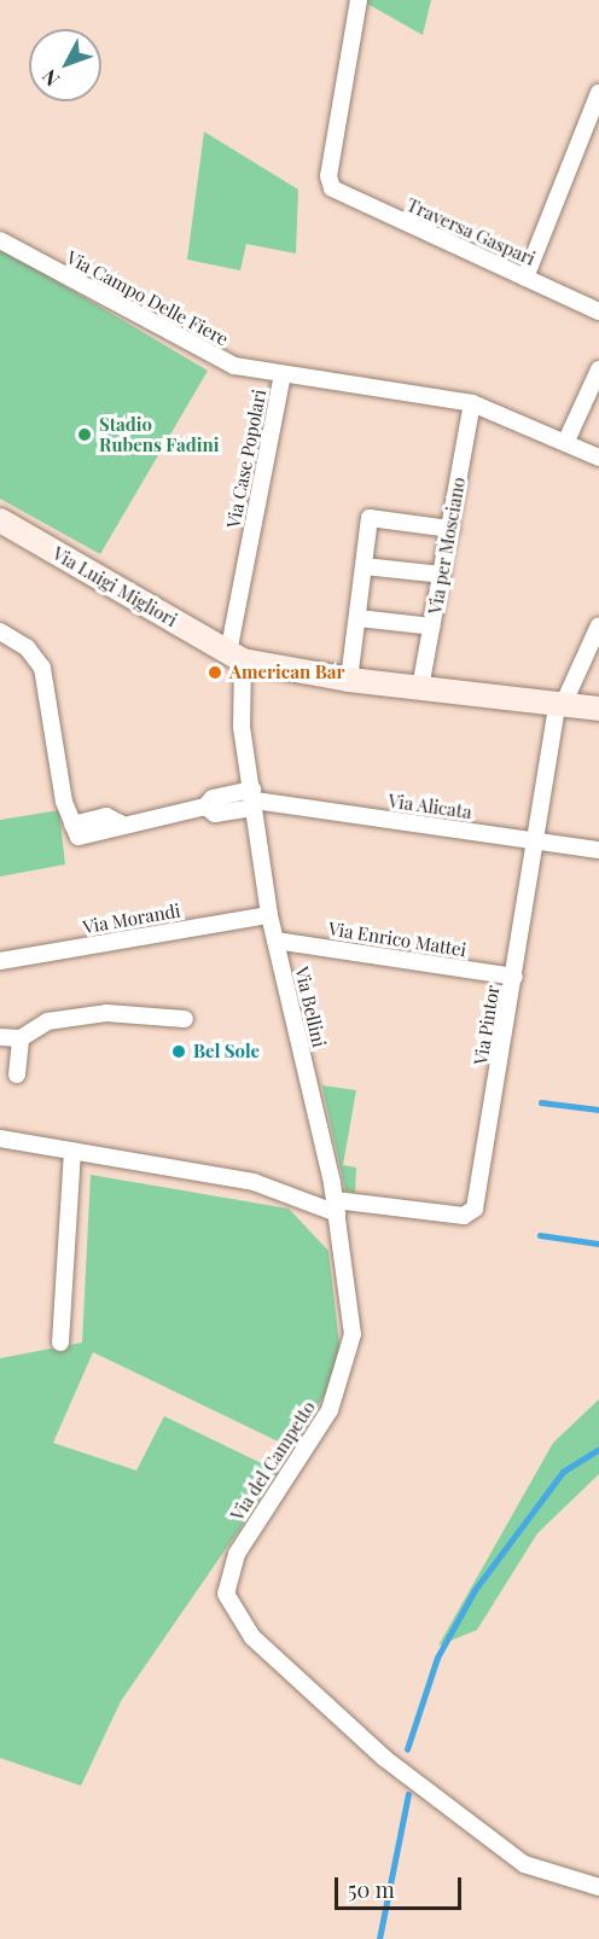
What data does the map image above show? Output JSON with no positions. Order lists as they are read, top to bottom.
{
  "streets": {
    "main road": ["Via Luigi Migliori"],
    "street": [
      "Traversa Gaspari",
      "Via Campo Delle Fiere",
      "Via Case Popolari",
      "Via per Mosciano",
      "Via Alicata",
      "Via Morandi",
      "Via Enrico Mattei",
      "Via Bellini",
      "Via Pintor",
      "Via del Campetto"
    ]
  },
  "crossings": [
    ["Via Campo Delle Fiere", "Via Case Popolari"],
    ["Via Case Popolari", "Via per Mosciano"],
    ["Via Case Popolari", "Via Luigi Migliori"],
    ["Via Case Popolari", "Via Bellini"],
    ["Via Luigi Migliori", "Via Bellini"],
    ["Via Alicata", "Via Bellini"],
    ["Via Alicata", "Via Pintor"],
    ["Via Morandi", "Via Bellini"],
    ["Via Enrico Mattei", "Via Bellini"],
    ["Via Enrico Mattei", "Via Pintor"],
    ["Via Bellini", "Via Pintor"],
    ["Via Bellini", "Via del Campetto"],
    ["Via Pintor", "Via del Campetto"]
  ],
  "places": ["Stadio Rubens Fadini", "American Bar", "Bel Sole"],
  "scale_bar": "50 m",
  "north": "bottom left"
}
